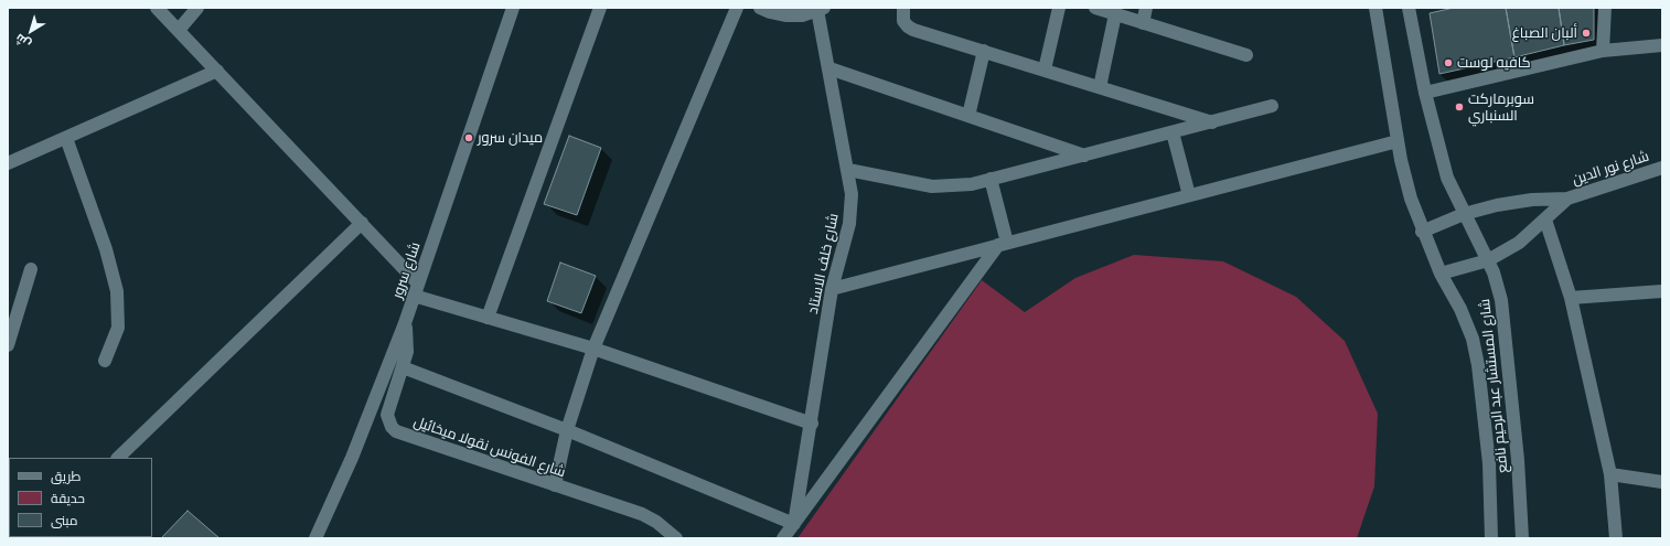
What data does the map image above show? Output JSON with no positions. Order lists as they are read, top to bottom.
{
  "streets": {
    "street": [
      "شارع نور الدين",
      "شارع خلف الاستاد",
      "شارع سرور",
      "شارع المستشار عبد الرحيم نافع",
      "شارع الفونس نقولا ميخائيل"
    ]
  },
  "crossings": [
    ["شارع نور الدين", "شارع المستشار عبد الرحيم نافع"],
    ["شارع سرور", "شارع الفونس نقولا ميخائيل"]
  ],
  "places": [
    "ألبان الصباغ",
    "كافيه لوست",
    "سوبرماركت السنباري",
    "ميدان سرور"
  ],
  "legend": ["طريق", "حديقة", "مبنى"],
  "north": "bottom left"
}
